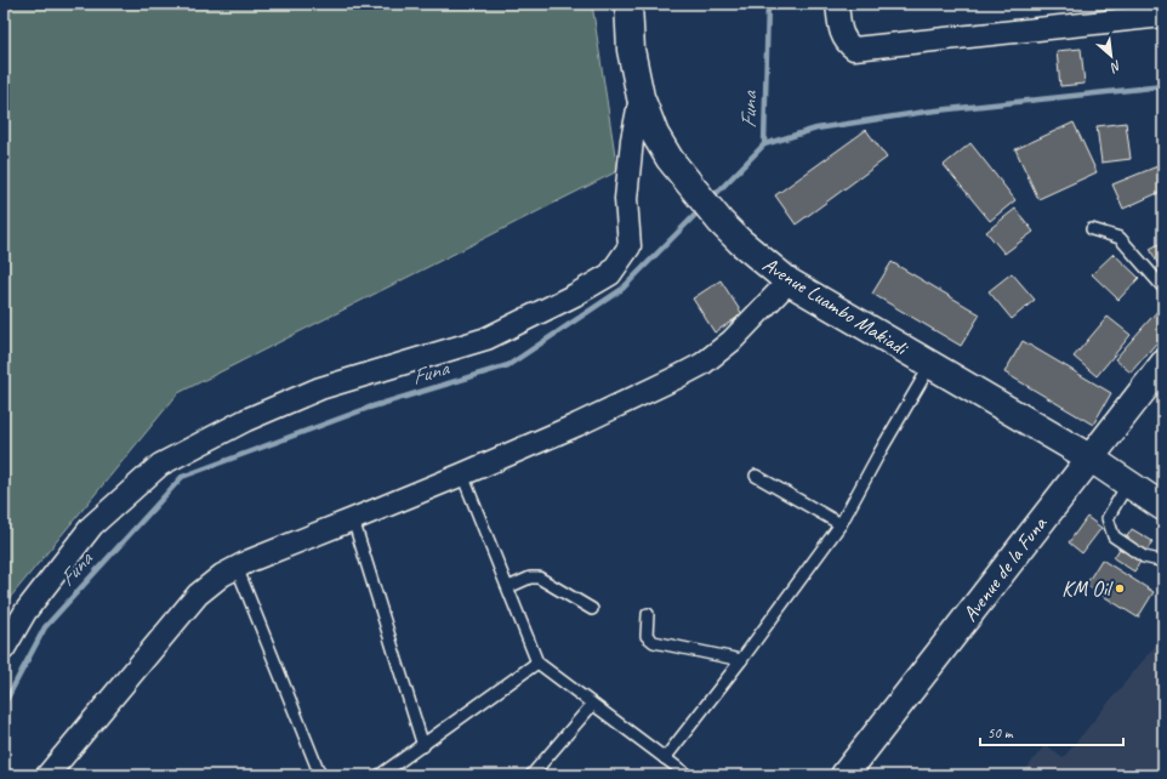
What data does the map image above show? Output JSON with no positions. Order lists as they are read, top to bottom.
{
  "streets": {
    "main road": ["Avenue Luambo Makiadi", "Avenue de la Funa"]
  },
  "crossings": [
    ["Avenue Luambo Makiadi", "Avenue de la Funa"]
  ],
  "water": ["Funa"],
  "places": ["KM Oil"],
  "scale_bar": "50 m",
  "north": "bottom right"
}
